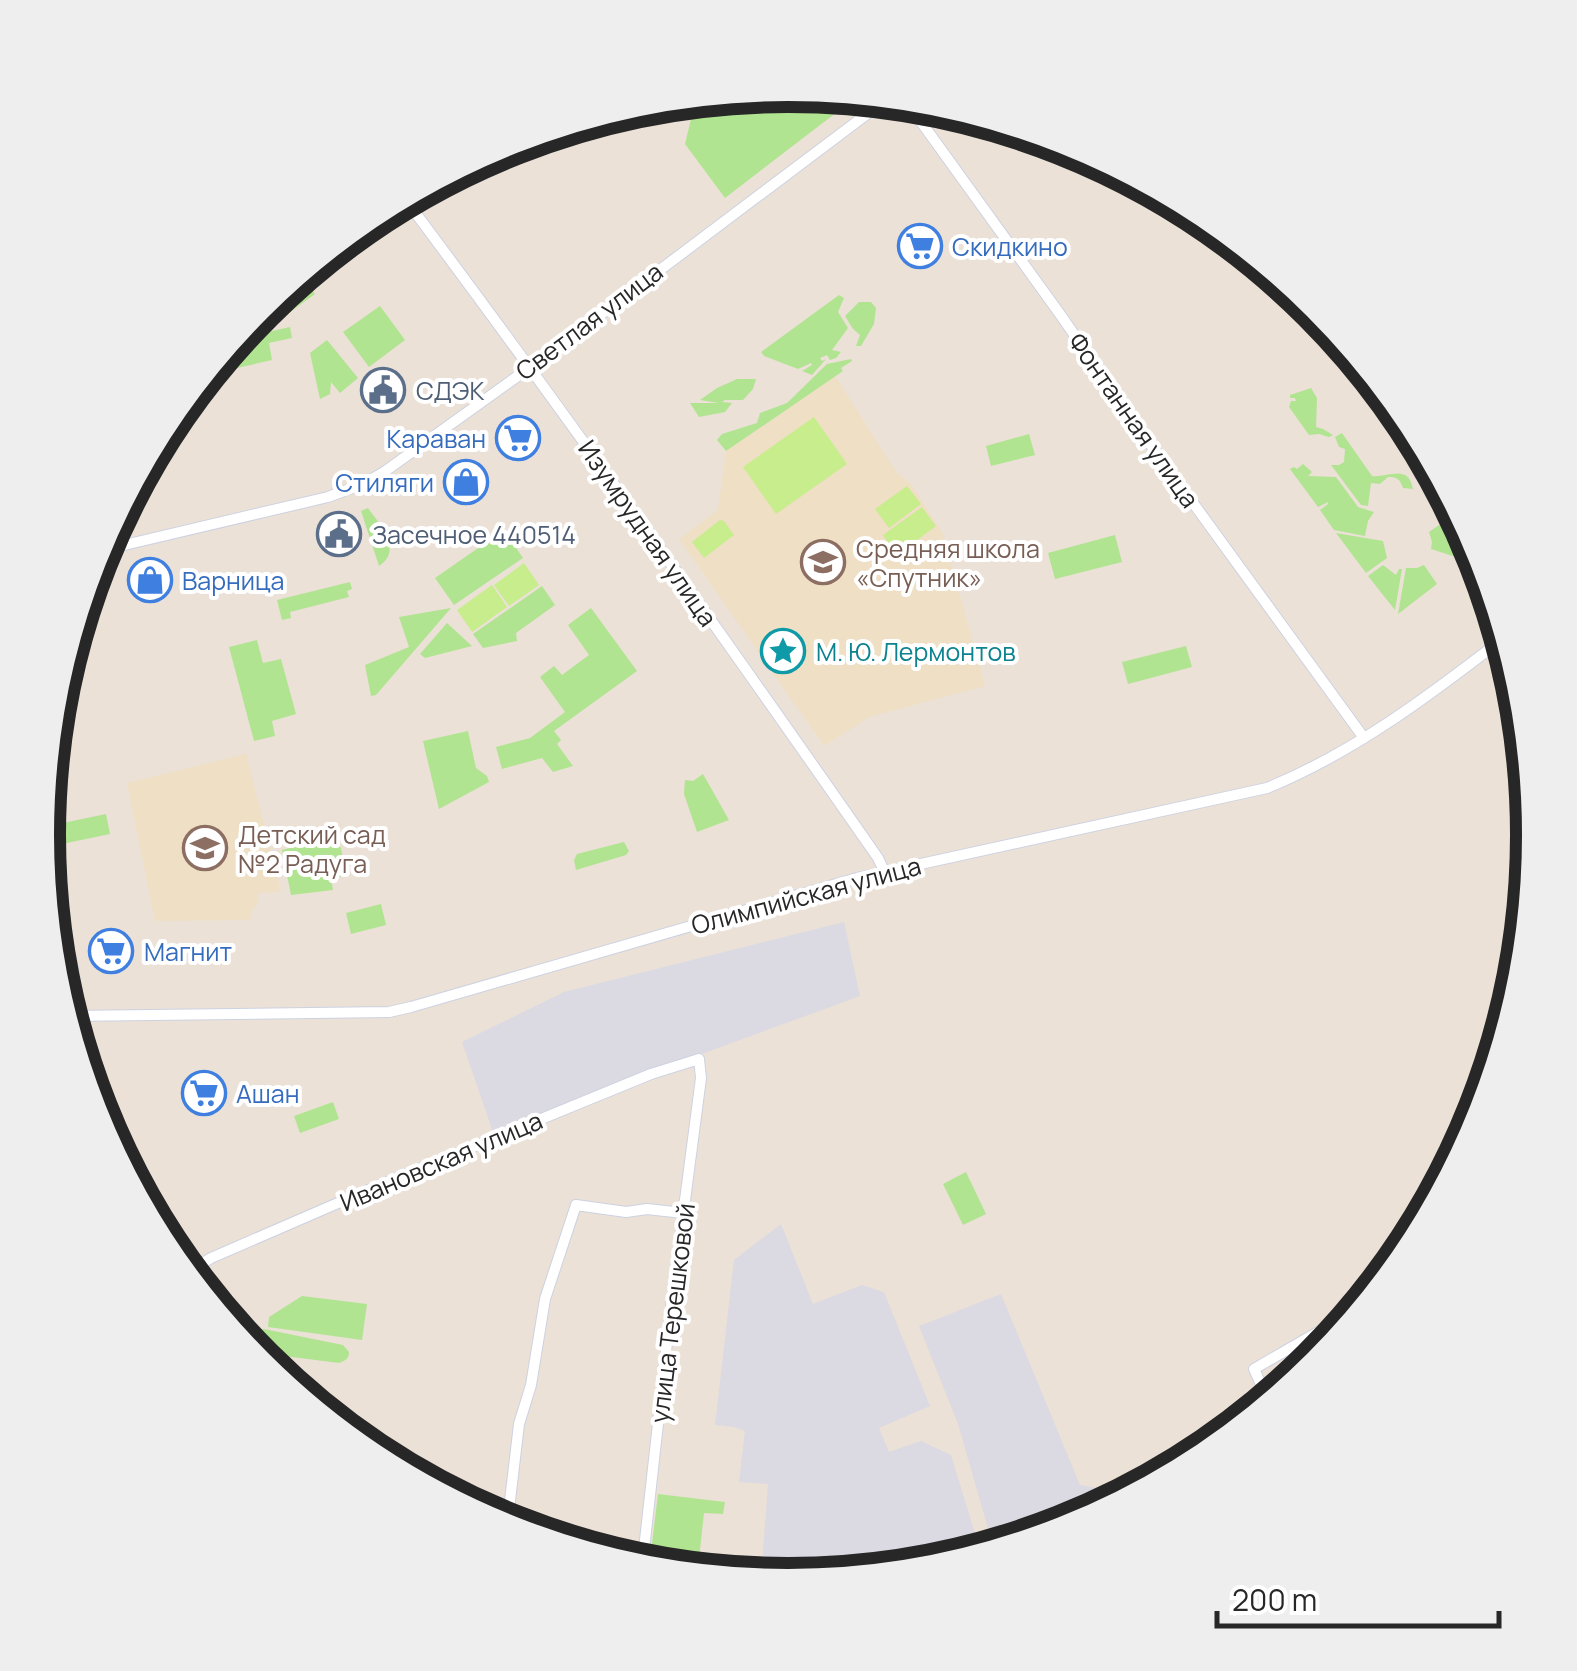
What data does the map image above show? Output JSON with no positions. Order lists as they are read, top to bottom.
{
  "streets": {
    "street": [
      "Светлая улица",
      "Фонтанная улица",
      "Изумрудная улица",
      "Олимпийская улица",
      "Ивановская улица",
      "улица Терешковой"
    ]
  },
  "crossings": [
    ["Светлая улица", "Изумрудная улица"],
    ["Фонтанная улица", "Олимпийская улица"],
    ["Изумрудная улица", "Олимпийская улица"],
    ["Ивановская улица", "улица Терешковой"]
  ],
  "places": {
    "supermarket": [
      "Скидкино",
      "Караван",
      "Магнит",
      "Ашан"
    ],
    "public building": ["СДЭК", "Засечное 440514"],
    "shop": ["Стиляги", "Варница"],
    "school or university": ["Средняя школа «Спутник»", "Детский сад №2 Радуга"],
    "place": ["М. Ю. Лермонтов"]
  },
  "scale_bar": "200 m"
}
